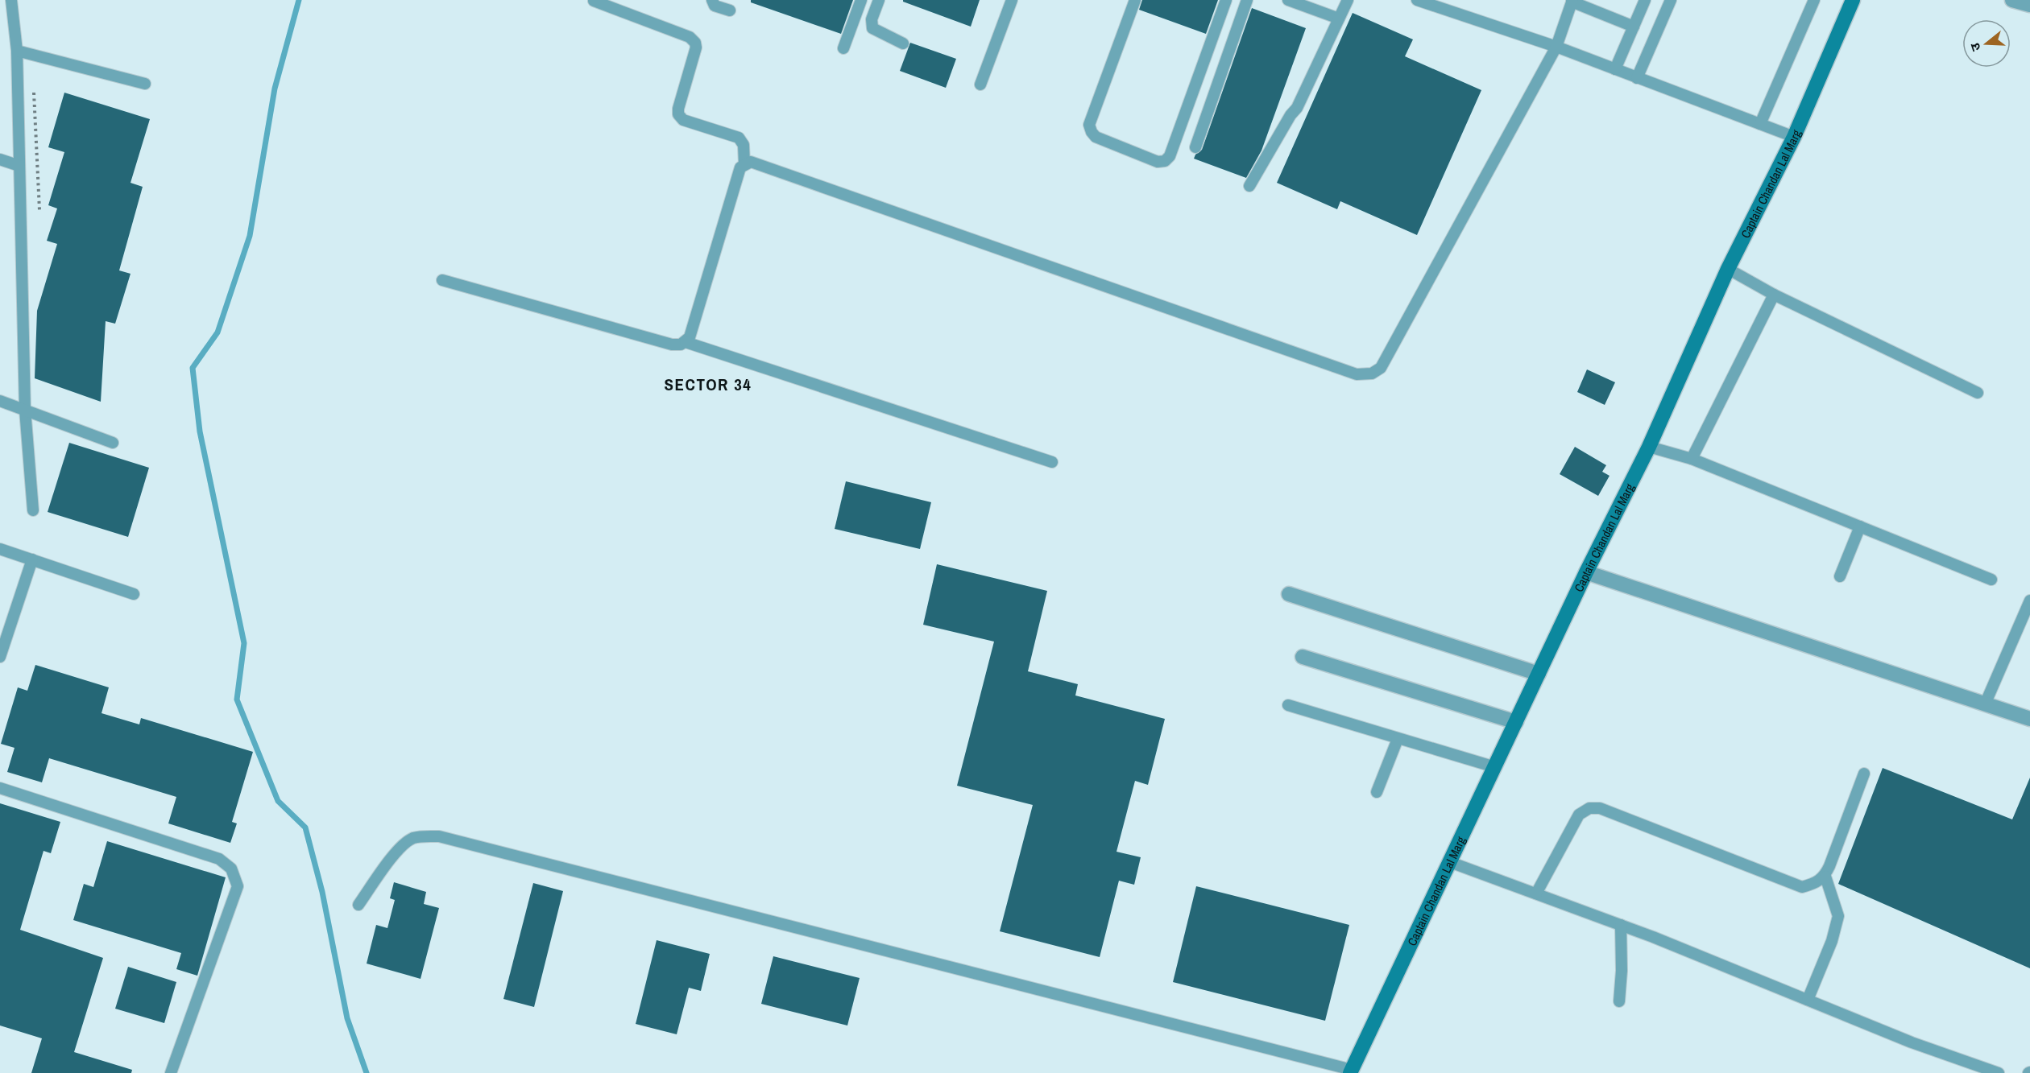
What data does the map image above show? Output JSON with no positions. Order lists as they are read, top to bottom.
{
  "streets": {
    "street": ["Captain Chandan Lal Marg"]
  },
  "districts": ["SECTOR 34"],
  "north": "left"
}
